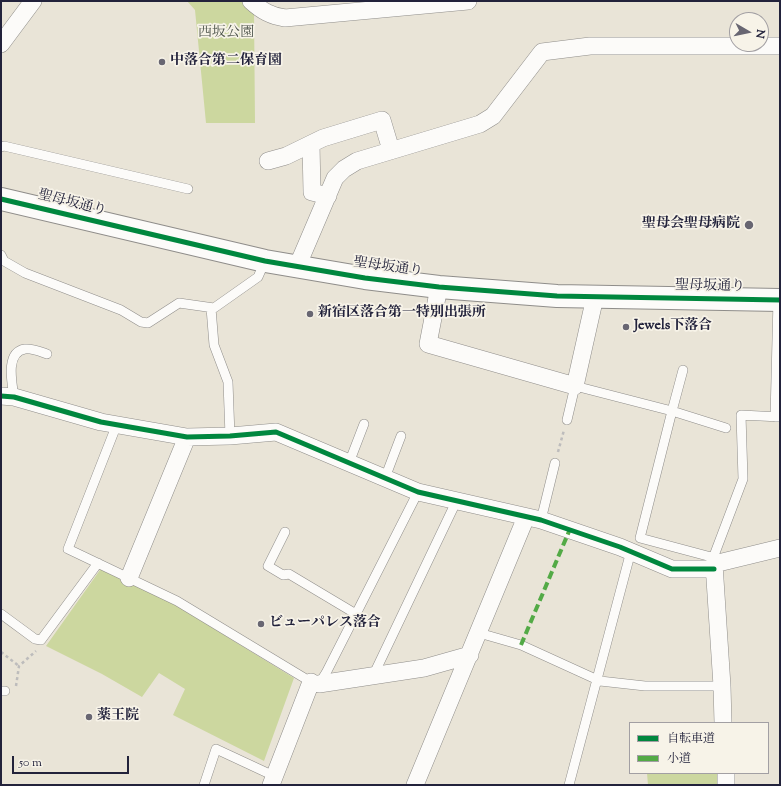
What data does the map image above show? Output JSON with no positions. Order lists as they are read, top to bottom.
{
  "streets": {
    "street": ["聖母坂通り"]
  },
  "parks": ["西坂公園"],
  "places": [
    "中落合第二保育園",
    "聖母会聖母病院",
    "新宿区落合第一特別出張所",
    "Jewels下落合",
    "ビューパレス落合",
    "薬王院"
  ],
  "legend": ["自転車道", "小道"],
  "scale_bar": "50 m",
  "north": "right"
}
